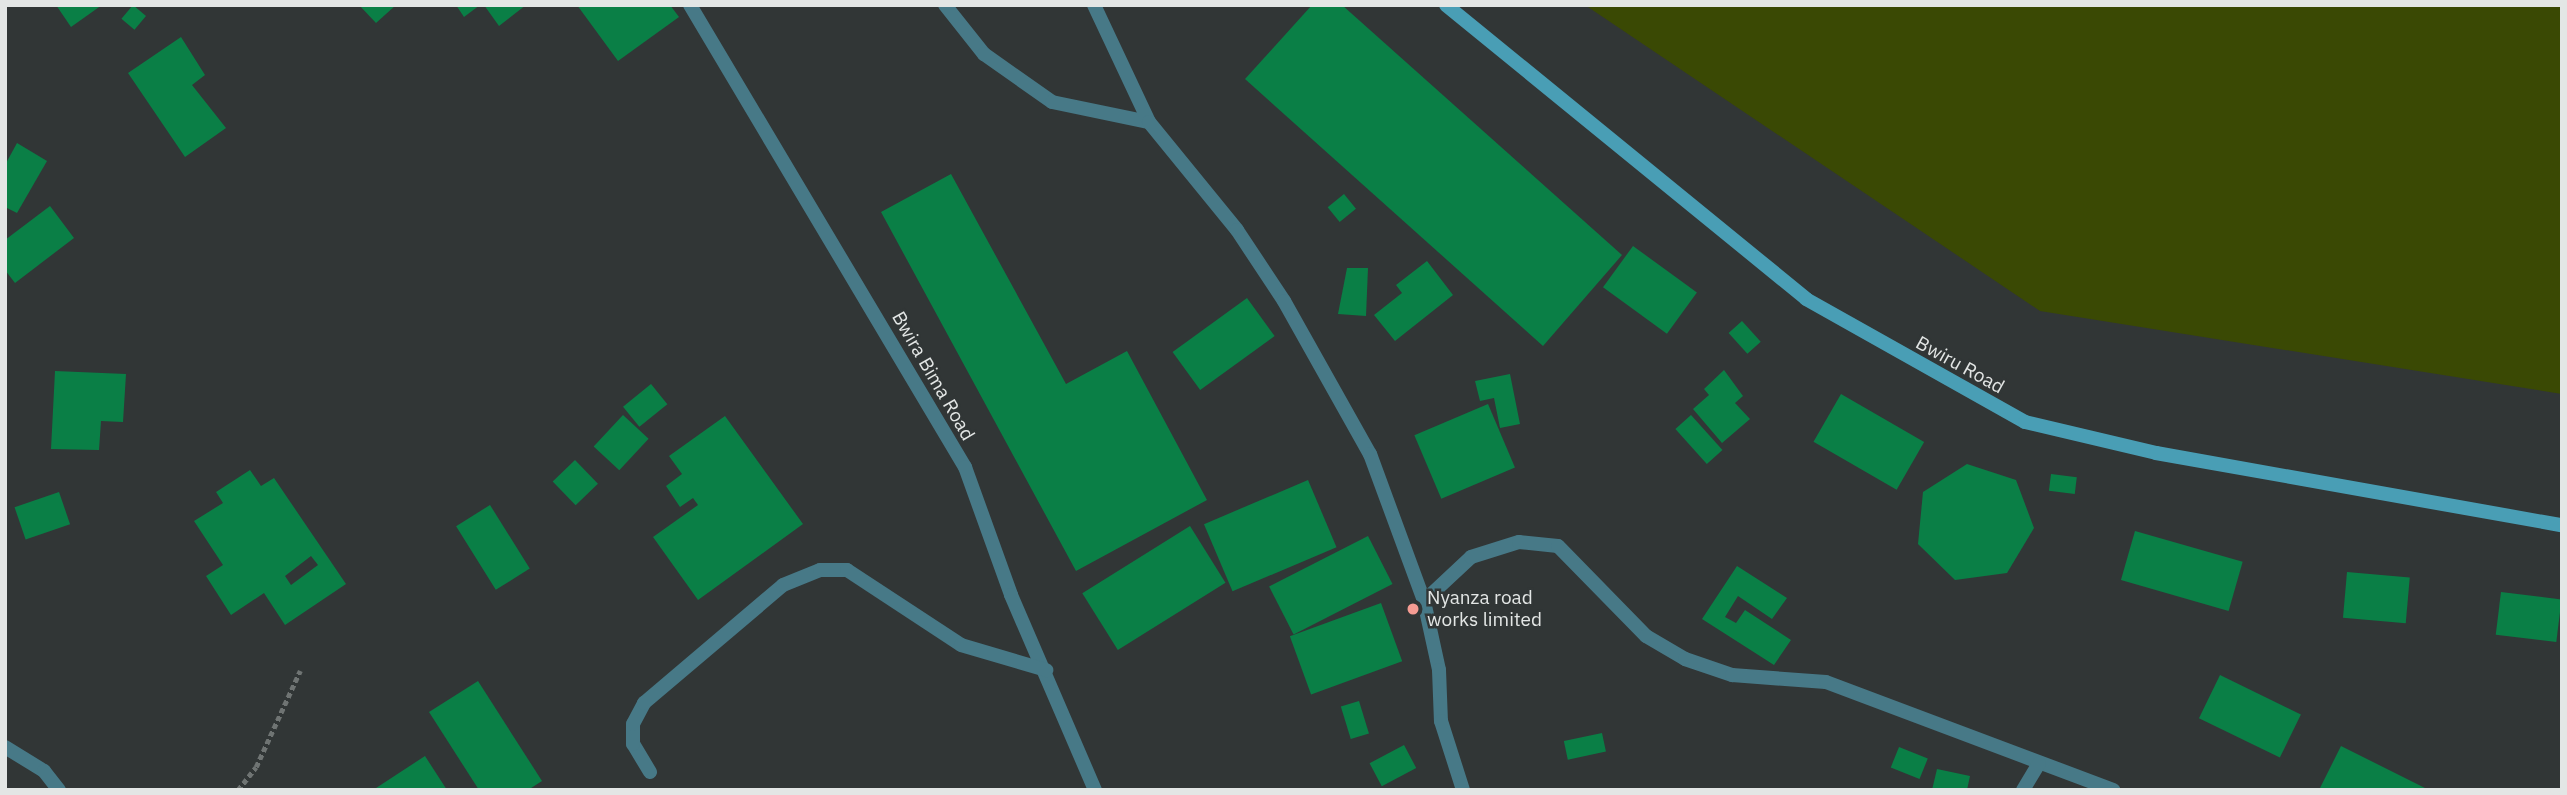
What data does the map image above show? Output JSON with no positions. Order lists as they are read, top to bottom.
{
  "streets": {
    "main road": ["Bwiru Road"],
    "street": ["Bwira Bima Road"]
  },
  "places": ["Nyanza road works limited"]
}
